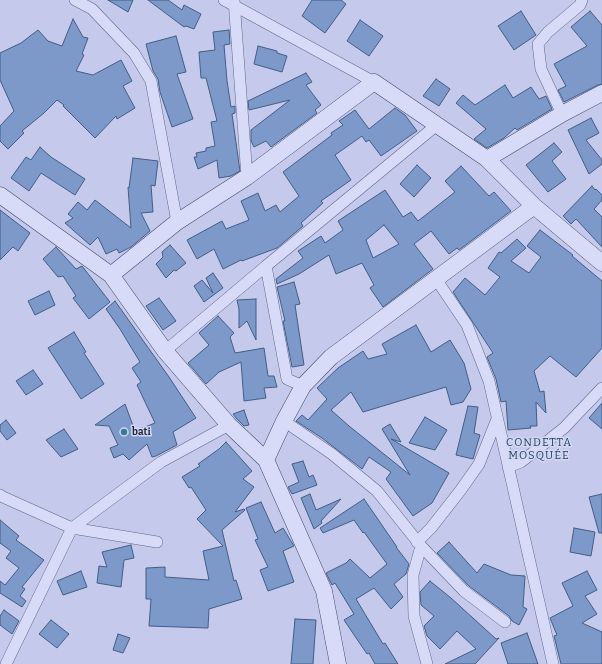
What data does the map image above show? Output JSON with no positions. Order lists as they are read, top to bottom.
{
  "districts": ["СONDETTA MOSQUÉE"],
  "places": ["bati"]
}
